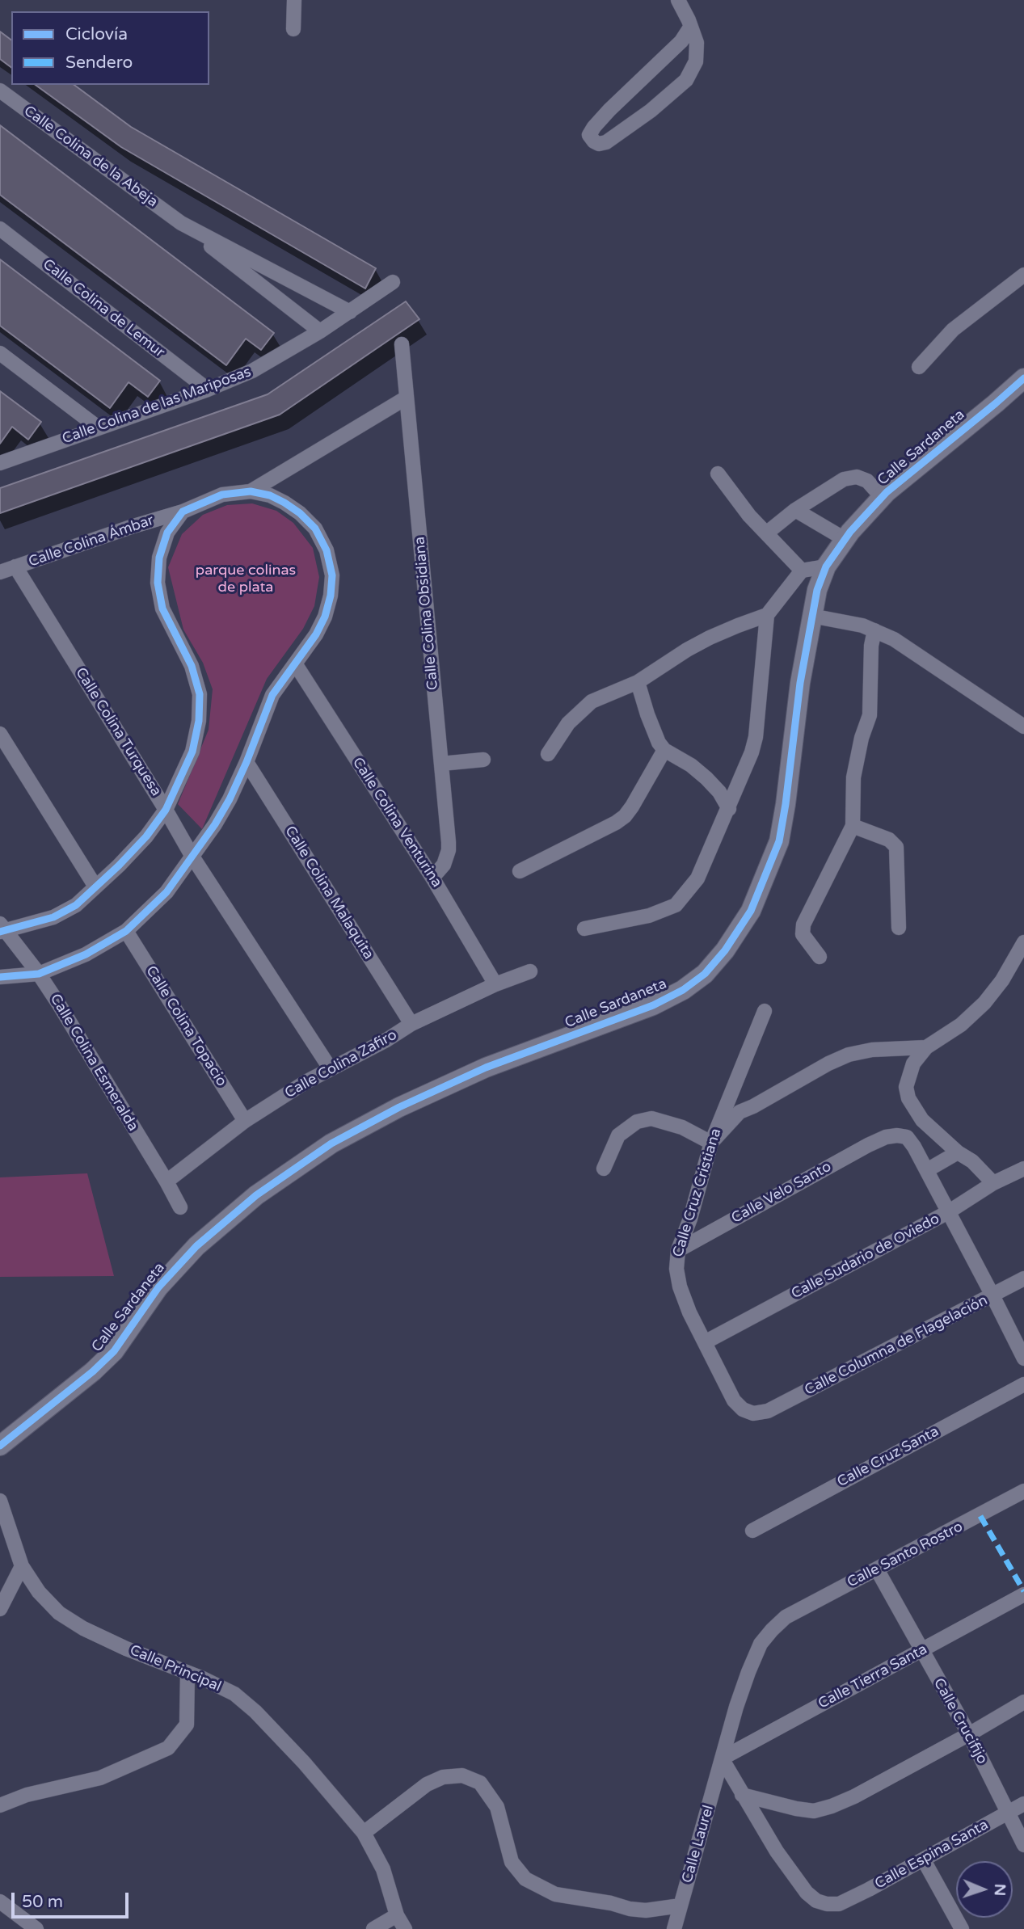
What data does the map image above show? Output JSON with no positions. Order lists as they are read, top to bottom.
{
  "streets": {
    "street": [
      "Calle Colina de la Abeja",
      "Calle Colina de Lemur",
      "Calle Colina de las Mariposas",
      "Calle Sardaneta",
      "Calle Colina Ámbar",
      "Calle Colina Obsidiana",
      "Calle Colina Turquesa",
      "Calle Colina Venturina",
      "Calle Colina Malaquita",
      "Calle Colina Topacio",
      "Calle Colina Esmeralda",
      "Calle Colina Zafiro",
      "Calle Cruz Cristiana",
      "Calle Velo Santo",
      "Calle Sudario de Oviedo",
      "Calle Columna de Flagelación",
      "Calle Cruz Santa",
      "Calle Santo Rostro",
      "Calle Principal",
      "Calle Tierra Santa",
      "Calle Crucifijo",
      "Calle Laurel",
      "Calle Espina Santa"
    ]
  },
  "crossings": [
    ["Calle Colina de la Abeja", "Calle Colina de las Mariposas"],
    ["Calle Colina de Lemur", "Calle Colina de las Mariposas"],
    ["Calle Colina Ámbar", "Calle Colina Turquesa"],
    ["Calle Colina Obsidiana", "Calle Colina Venturina"],
    ["Calle Colina Turquesa", "Calle Colina Zafiro"],
    ["Calle Colina Venturina", "Calle Colina Zafiro"],
    ["Calle Colina Malaquita", "Calle Colina Zafiro"],
    ["Calle Colina Topacio", "Calle Colina Zafiro"],
    ["Calle Colina Esmeralda", "Calle Colina Zafiro"],
    ["Calle Cruz Cristiana", "Calle Velo Santo"],
    ["Calle Cruz Cristiana", "Calle Sudario de Oviedo"],
    ["Calle Cruz Cristiana", "Calle Columna de Flagelación"],
    ["Calle Santo Rostro", "Calle Tierra Santa"],
    ["Calle Santo Rostro", "Calle Crucifijo"],
    ["Calle Santo Rostro", "Calle Laurel"],
    ["Calle Tierra Santa", "Calle Crucifijo"],
    ["Calle Tierra Santa", "Calle Laurel"],
    ["Calle Crucifijo", "Calle Espina Santa"]
  ],
  "parks": ["parque colinas de plata"],
  "legend": ["Ciclovía", "Sendero"],
  "scale_bar": "50 m",
  "north": "right"
}
